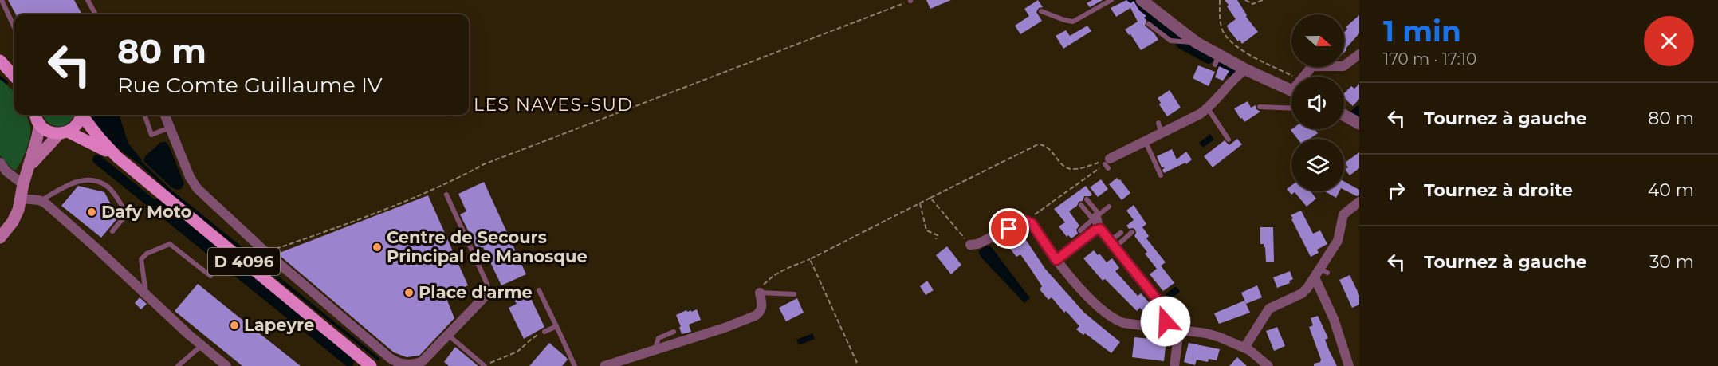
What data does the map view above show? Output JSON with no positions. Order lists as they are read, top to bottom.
{
  "streets": {
    "main road": ["D 4096"]
  },
  "districts": ["LES NAVES-SUD"],
  "places": [
    "Dafy Moto",
    "Centre de Secours Principal de Manosque",
    "Place d'arme",
    "Lapeyre"
  ],
  "north": "right",
  "page": {
    "heading": ["1 min", "170 m · 17:10"],
    "turn": ["80 m", "Rue Comte Guillaume IV"],
    "list": [
      {
        "name": "Tournez à gauche",
        "value": "80 m"
      },
      {
        "name": "Tournez à droite",
        "value": "40 m"
      },
      {
        "name": "Tournez à gauche",
        "value": "30 m"
      }
    ]
  }
}
